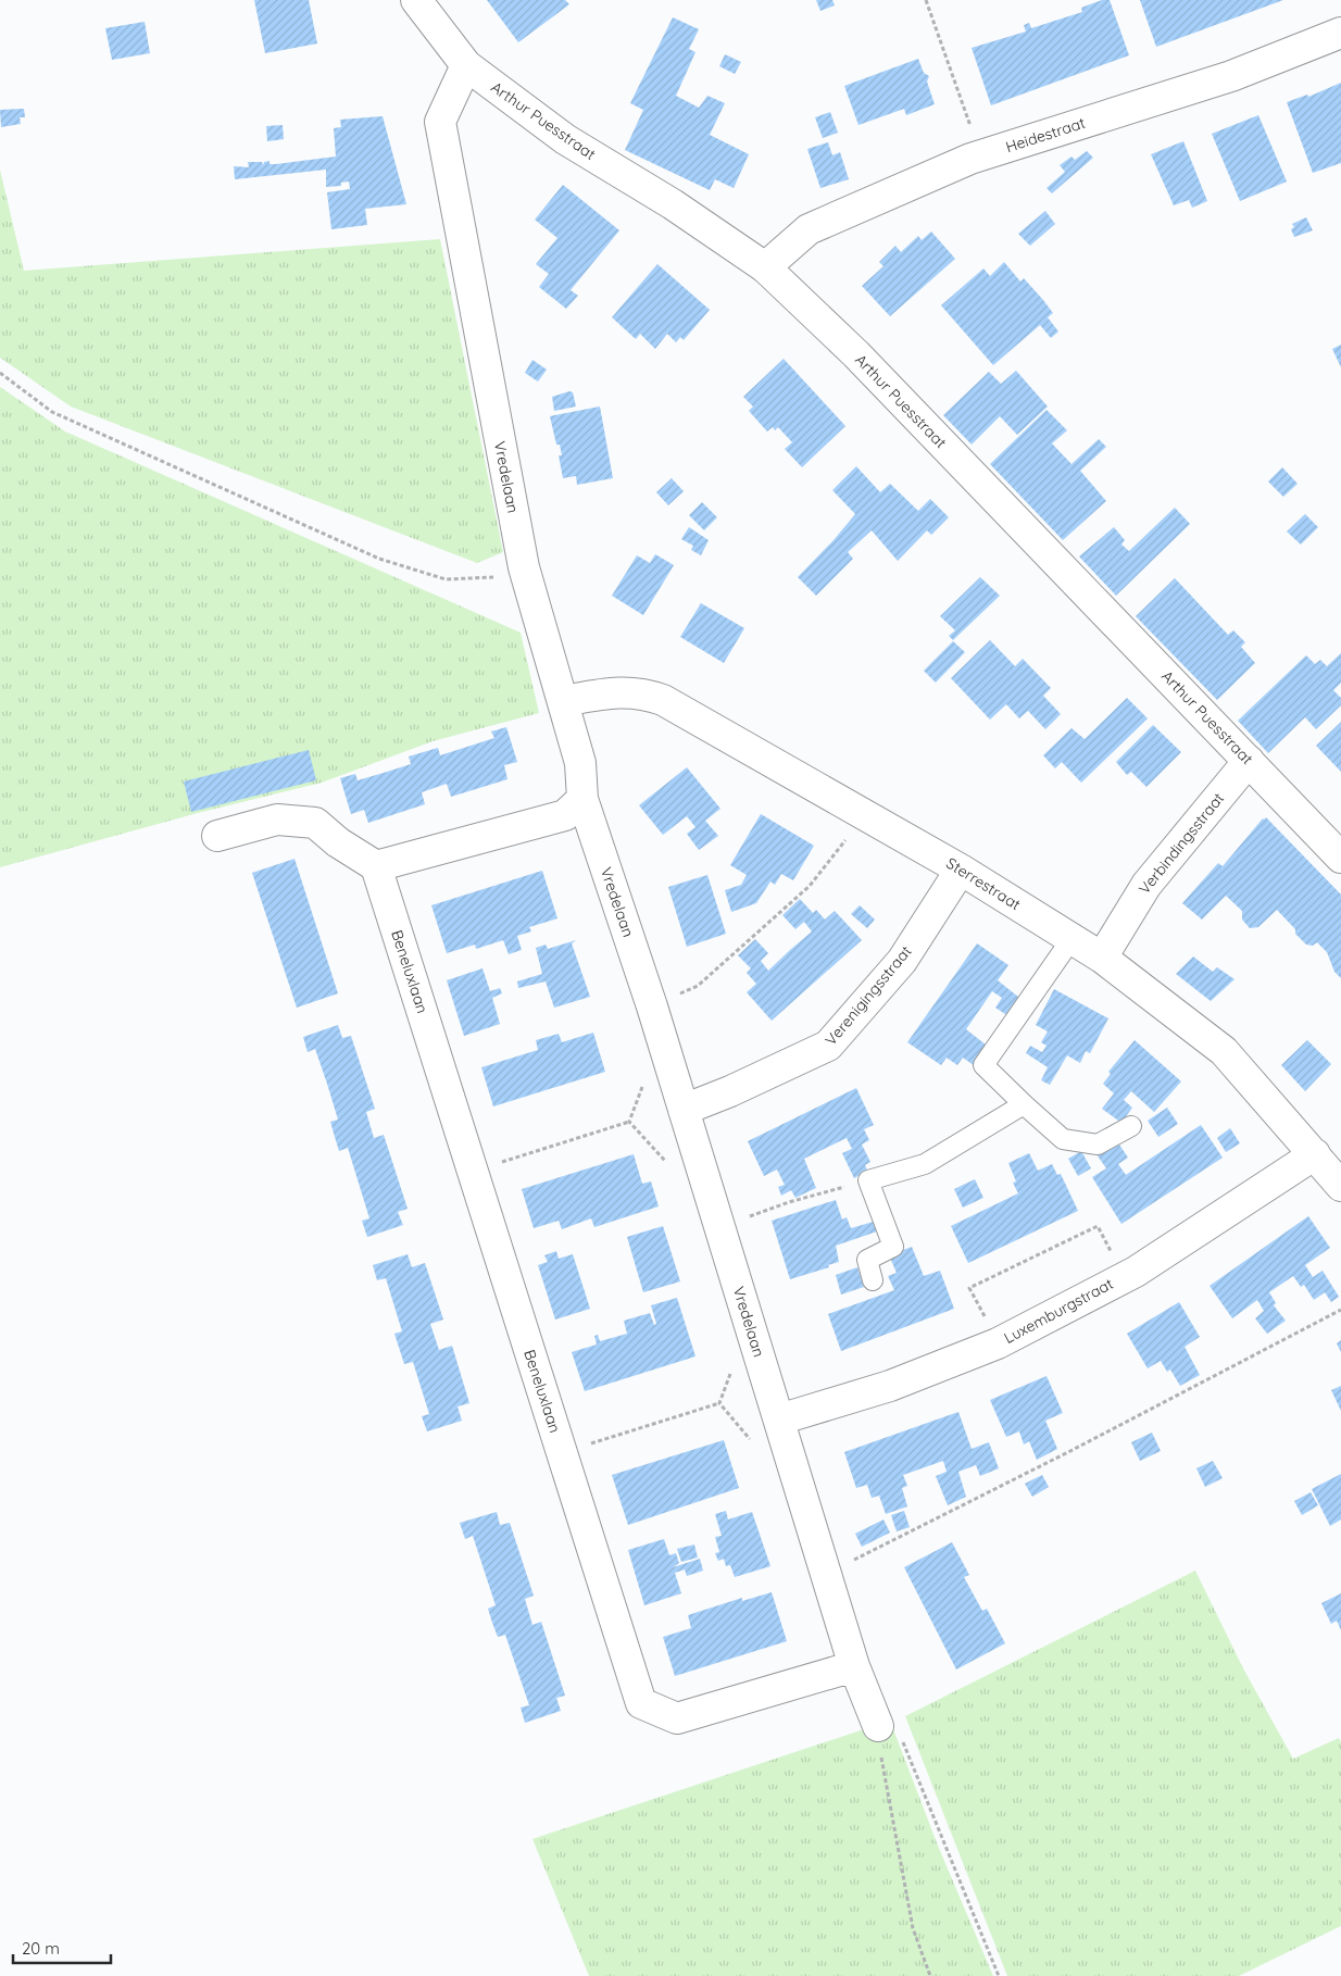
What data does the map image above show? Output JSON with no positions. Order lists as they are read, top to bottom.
{
  "streets": {
    "street": [
      "Arthur Puesstraat",
      "Heidestraat",
      "Vredelaan",
      "Verbindingsstraat",
      "Sterrestraat",
      "Beneluxlaan",
      "Verenigingsstraat",
      "Luxemburgstraat"
    ]
  },
  "crossings": [
    ["Arthur Puesstraat", "Heidestraat"],
    ["Arthur Puesstraat", "Vredelaan"],
    ["Arthur Puesstraat", "Verbindingsstraat"],
    ["Vredelaan", "Sterrestraat"],
    ["Vredelaan", "Beneluxlaan"],
    ["Vredelaan", "Verenigingsstraat"],
    ["Vredelaan", "Luxemburgstraat"],
    ["Verbindingsstraat", "Sterrestraat"],
    ["Sterrestraat", "Verenigingsstraat"],
    ["Sterrestraat", "Luxemburgstraat"]
  ],
  "scale_bar": "20 m"
}
